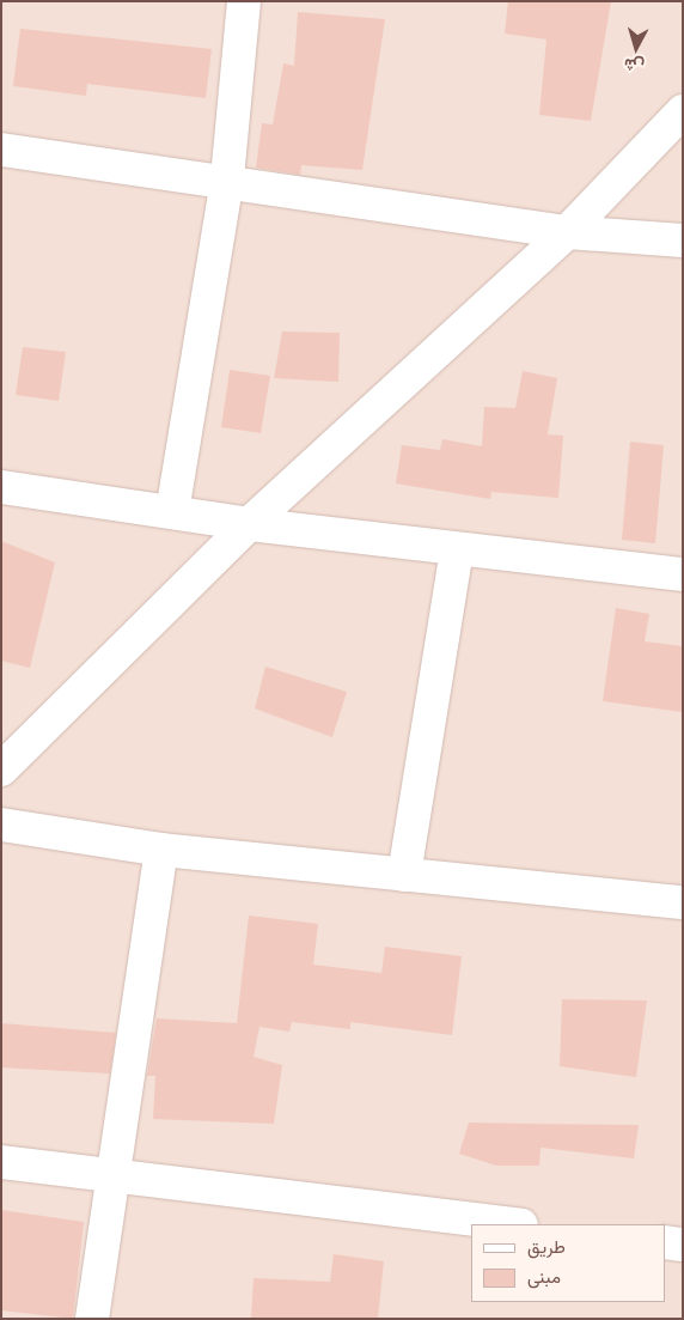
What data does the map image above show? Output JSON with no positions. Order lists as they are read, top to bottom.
{
  "legend": ["طريق", "مبنى"],
  "north": "bottom"
}
